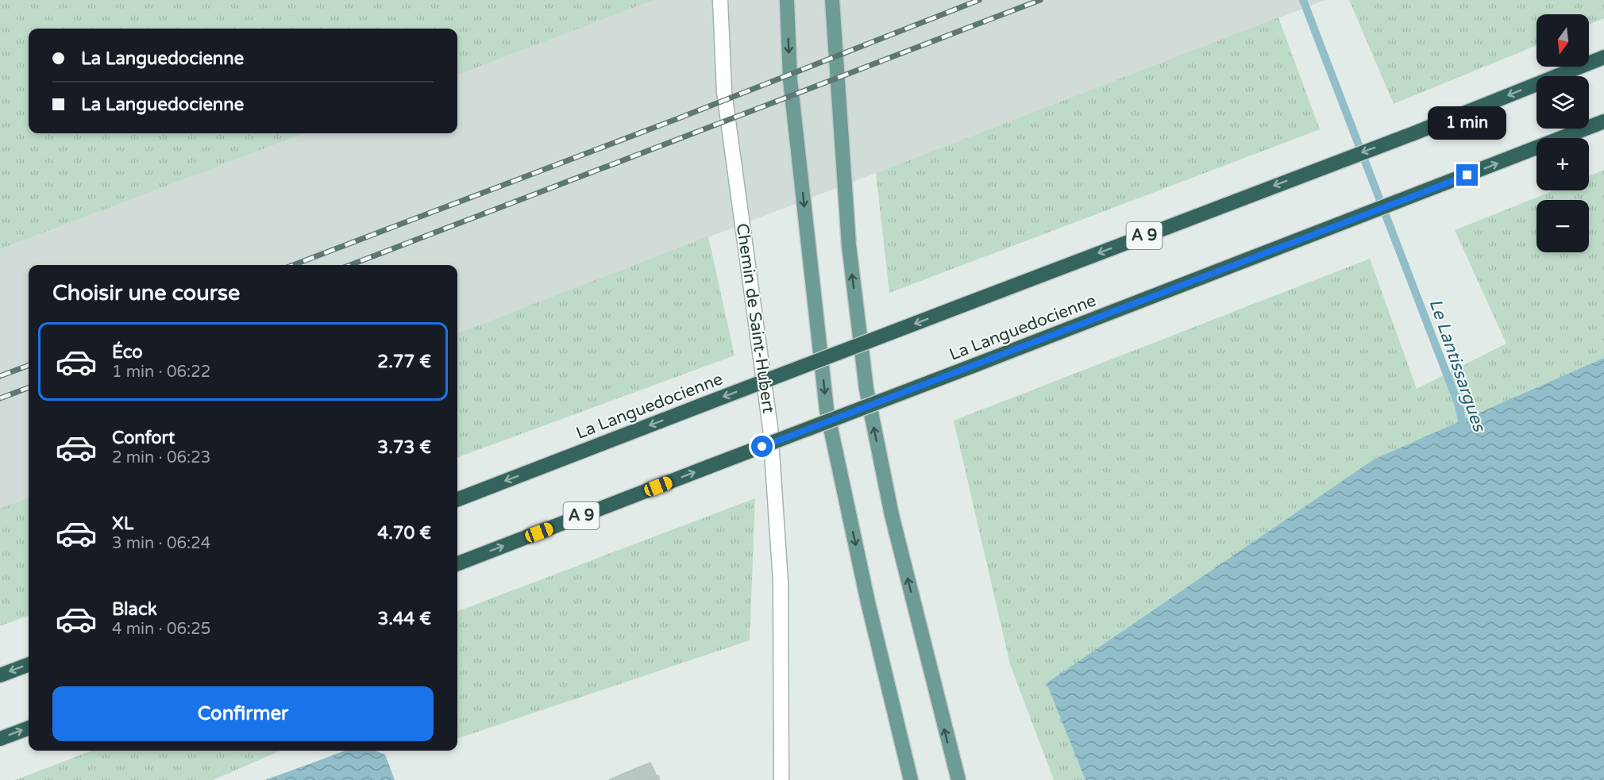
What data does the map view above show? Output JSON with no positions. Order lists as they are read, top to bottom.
{
  "streets": {
    "highway": ["A 9", "La Languedocienne"],
    "street": ["Chemin de Saint-Hubert"]
  },
  "water": ["Le Lantissargues"],
  "north": "bottom",
  "page": {
    "map_buttons": ["+", "−"],
    "banner": ["La Languedocienne", "La Languedocienne"],
    "bubble": "1 min",
    "heading": "Choisir une course",
    "list": [
      {
        "name": "Éco",
        "note": "1 min · 06:22",
        "value": "2.77 €"
      },
      {
        "name": "Confort",
        "note": "2 min · 06:23",
        "value": "3.73 €"
      },
      {
        "name": "XL",
        "note": "3 min · 06:24",
        "value": "4.70 €"
      },
      {
        "name": "Black",
        "note": "4 min · 06:25",
        "value": "3.44 €"
      }
    ],
    "buttons": "Confirmer"
  }
}
